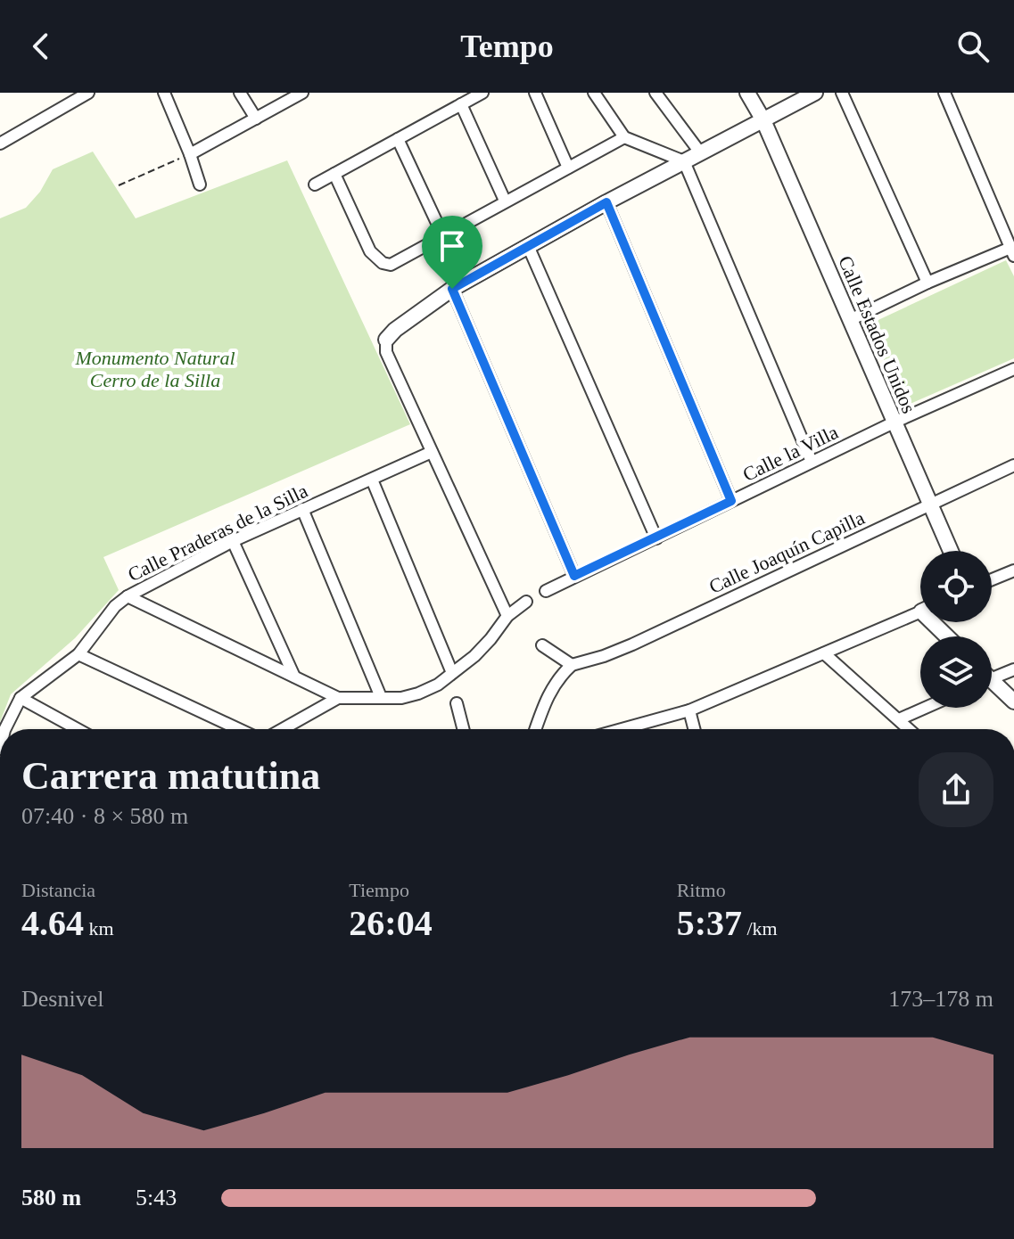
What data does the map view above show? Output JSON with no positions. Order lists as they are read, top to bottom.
{
  "streets": {
    "street": [
      "Calle Estados Unidos",
      "Calle la Villa",
      "Calle Praderas de la Silla",
      "Calle Joaquín Capilla"
    ]
  },
  "crossings": [
    ["Calle Estados Unidos", "Calle la Villa"],
    ["Calle Estados Unidos", "Calle Joaquín Capilla"]
  ],
  "parks": ["Monumento Natural Cerro de la Silla"],
  "page": {
    "header": "Tempo",
    "heading": ["Carrera matutina", "07:40 · 8 × 580 m"],
    "stats": [
      ["Distancia", "4.64 km"],
      ["Tiempo", "26:04"],
      ["Ritmo", "5:37 /km"]
    ],
    "chart": ["Desnivel", "173–178 m"],
    "list": [
      {
        "name": "580 m",
        "note": "5:43"
      }
    ]
  }
}
